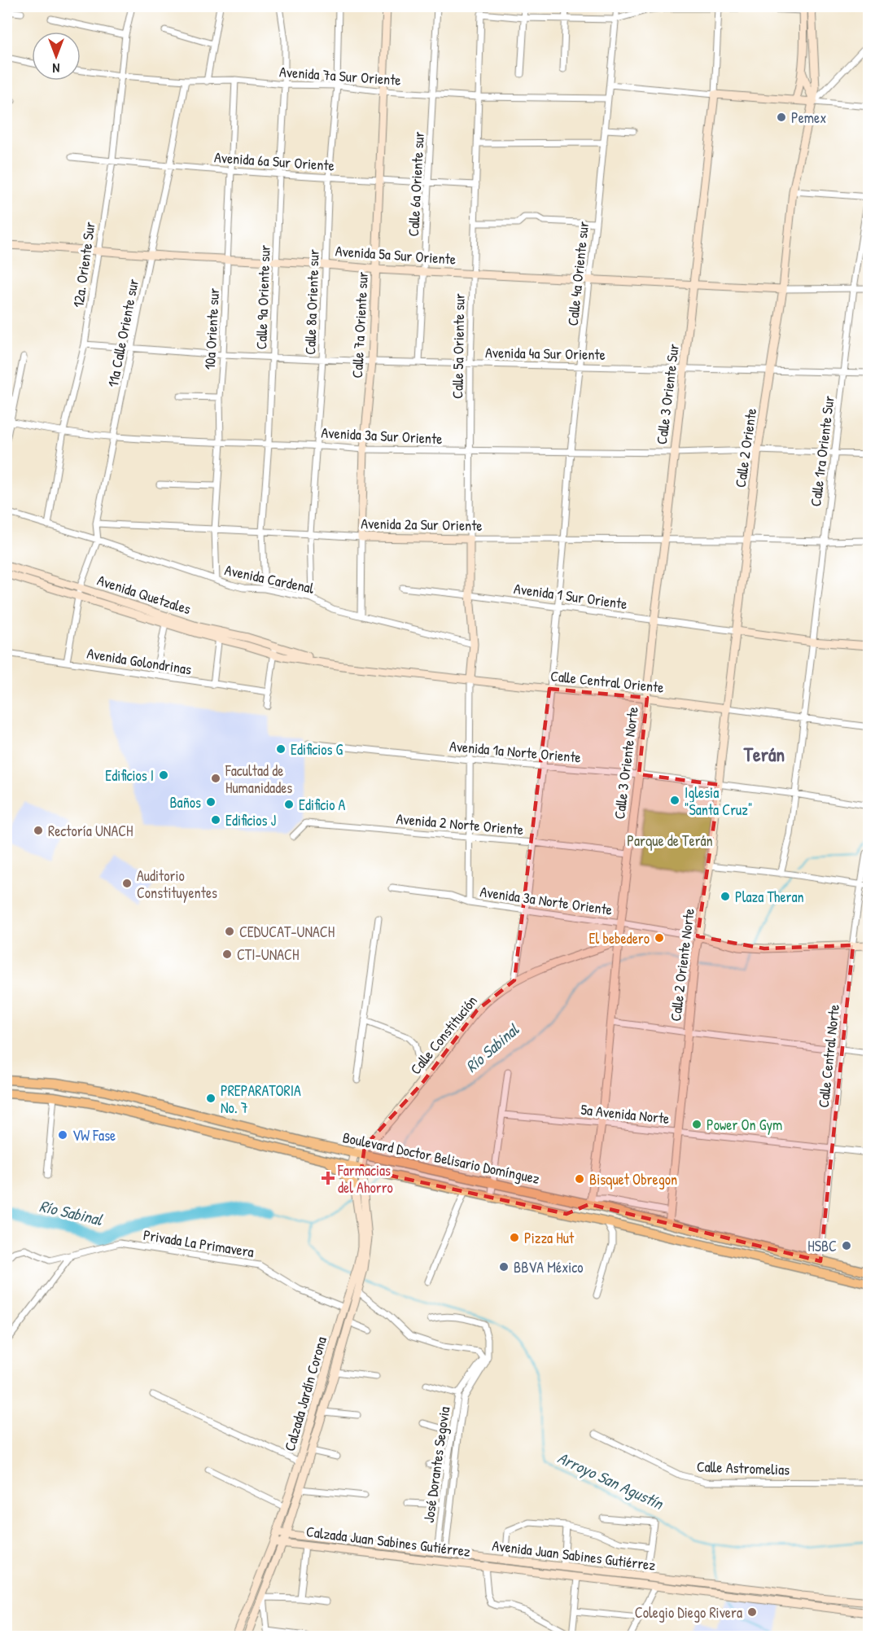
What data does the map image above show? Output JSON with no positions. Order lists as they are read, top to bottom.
{
  "streets": {
    "main road": [
      "Avenida 5a Sur Oriente",
      "Calle 7a Oriente sur",
      "Calle 5a Oriente sur",
      "Calle 3 Oriente Sur",
      "Calle 2 Oriente",
      "Avenida 2a Sur Oriente",
      "Avenida Quetzales",
      "Calle Central Oriente",
      "Calle 3 Oriente Norte",
      "Calle 2 Oriente Norte",
      "Calle Constitución",
      "Boulevard Doctor Belisario Domínguez",
      "Calzada Jardín Corona",
      "Calzada Juan Sabines Gutiérrez",
      "Avenida Juan Sabines Gutiérrez"
    ],
    "street": [
      "Avenida 7a Sur Oriente",
      "Avenida 6a Sur Oriente",
      "Calle 6a Oriente sur",
      "12a. Oriente Sur",
      "Calle 4a Oriente sur",
      "Calle 9a Oriente sur",
      "Calle 8a Oriente sur",
      "10a Oriente sur",
      "11a Calle Oriente sur",
      "Avenida 4a Sur Oriente",
      "Avenida 3a Sur Oriente",
      "Calle 1ra Oriente Sur",
      "Avenida Cardenal",
      "Avenida 1 Sur Oriente",
      "Avenida Golondrinas",
      "Avenida 1a Norte Oriente",
      "Avenida 2 Norte Oriente",
      "Avenida 3a Norte Oriente",
      "Calle Central Norte",
      "5a Avenida Norte",
      "Privada La Primavera",
      "José Dorantes Segovia",
      "Calle Astromelias"
    ]
  },
  "crossings": [
    ["Avenida 7a Sur Oriente", "Calle 6a Oriente sur"],
    ["Avenida 7a Sur Oriente", "12a. Oriente Sur"],
    ["Avenida 7a Sur Oriente", "Calle 4a Oriente sur"],
    ["Avenida 7a Sur Oriente", "Calle 9a Oriente sur"],
    ["Avenida 7a Sur Oriente", "Calle 8a Oriente sur"],
    ["Avenida 7a Sur Oriente", "Calle 7a Oriente sur"],
    ["Avenida 7a Sur Oriente", "10a Oriente sur"],
    ["Avenida 7a Sur Oriente", "11a Calle Oriente sur"],
    ["Avenida 7a Sur Oriente", "Calle 5a Oriente sur"],
    ["Avenida 6a Sur Oriente", "Calle 6a Oriente sur"],
    ["Avenida 6a Sur Oriente", "12a. Oriente Sur"],
    ["Avenida 6a Sur Oriente", "Calle 9a Oriente sur"],
    ["Avenida 6a Sur Oriente", "Calle 8a Oriente sur"],
    ["Avenida 6a Sur Oriente", "Calle 7a Oriente sur"],
    ["Avenida 6a Sur Oriente", "10a Oriente sur"],
    ["Avenida 6a Sur Oriente", "11a Calle Oriente sur"],
    ["Avenida 6a Sur Oriente", "Calle 5a Oriente sur"],
    ["Calle 6a Oriente sur", "Avenida 5a Sur Oriente"],
    ["Calle 6a Oriente sur", "Avenida 4a Sur Oriente"],
    ["Avenida 5a Sur Oriente", "12a. Oriente Sur"],
    ["Avenida 5a Sur Oriente", "Calle 4a Oriente sur"],
    ["Avenida 5a Sur Oriente", "Calle 9a Oriente sur"],
    ["Avenida 5a Sur Oriente", "Calle 8a Oriente sur"],
    ["Avenida 5a Sur Oriente", "Calle 7a Oriente sur"],
    ["Avenida 5a Sur Oriente", "10a Oriente sur"],
    ["Avenida 5a Sur Oriente", "11a Calle Oriente sur"],
    ["Avenida 5a Sur Oriente", "Calle 5a Oriente sur"],
    ["Avenida 5a Sur Oriente", "Calle 3 Oriente Sur"],
    ["Avenida 5a Sur Oriente", "Calle 2 Oriente"],
    ["12a. Oriente Sur", "Avenida 4a Sur Oriente"],
    ["12a. Oriente Sur", "Avenida 3a Sur Oriente"],
    ["12a. Oriente Sur", "Avenida Cardenal"],
    ["Calle 4a Oriente sur", "Avenida 4a Sur Oriente"],
    ["Calle 4a Oriente sur", "Avenida 3a Sur Oriente"],
    ["Calle 4a Oriente sur", "Avenida 2a Sur Oriente"],
    ["Calle 4a Oriente sur", "Avenida 1 Sur Oriente"],
    ["Calle 4a Oriente sur", "Calle Central Oriente"],
    ["Calle 4a Oriente sur", "Avenida 1a Norte Oriente"],
    ["Calle 4a Oriente sur", "Avenida 2 Norte Oriente"],
    ["Calle 4a Oriente sur", "Avenida 3a Norte Oriente"],
    ["Calle 4a Oriente sur", "Calle Constitución"],
    ["Calle 9a Oriente sur", "Avenida 4a Sur Oriente"],
    ["Calle 9a Oriente sur", "Avenida 3a Sur Oriente"],
    ["Calle 9a Oriente sur", "Avenida 2a Sur Oriente"],
    ["Calle 9a Oriente sur", "Avenida Cardenal"],
    ["Calle 8a Oriente sur", "Avenida 4a Sur Oriente"],
    ["Calle 8a Oriente sur", "Avenida 3a Sur Oriente"],
    ["Calle 8a Oriente sur", "Avenida 2a Sur Oriente"],
    ["Calle 8a Oriente sur", "Avenida Cardenal"],
    ["Calle 7a Oriente sur", "Avenida 4a Sur Oriente"],
    ["Calle 7a Oriente sur", "Avenida 3a Sur Oriente"],
    ["Calle 7a Oriente sur", "Avenida 2a Sur Oriente"],
    ["Calle 7a Oriente sur", "Avenida Cardenal"],
    ["10a Oriente sur", "Avenida 4a Sur Oriente"],
    ["10a Oriente sur", "Avenida 3a Sur Oriente"],
    ["10a Oriente sur", "Avenida 2a Sur Oriente"],
    ["10a Oriente sur", "Avenida Cardenal"],
    ["11a Calle Oriente sur", "Avenida 4a Sur Oriente"],
    ["11a Calle Oriente sur", "Avenida 3a Sur Oriente"],
    ["11a Calle Oriente sur", "Avenida 2a Sur Oriente"],
    ["11a Calle Oriente sur", "Avenida Cardenal"],
    ["11a Calle Oriente sur", "Avenida Quetzales"],
    ["11a Calle Oriente sur", "Avenida Golondrinas"],
    ["Calle 5a Oriente sur", "Avenida 4a Sur Oriente"],
    ["Calle 5a Oriente sur", "Avenida 3a Sur Oriente"],
    ["Calle 5a Oriente sur", "Avenida 2a Sur Oriente"],
    ["Calle 5a Oriente sur", "Avenida Cardenal"],
    ["Calle 5a Oriente sur", "Avenida 1 Sur Oriente"],
    ["Calle 5a Oriente sur", "Calle Central Oriente"],
    ["Avenida 4a Sur Oriente", "Calle 3 Oriente Sur"],
    ["Avenida 4a Sur Oriente", "Calle 2 Oriente"],
    ["Avenida 4a Sur Oriente", "Calle 1ra Oriente Sur"],
    ["Calle 3 Oriente Sur", "Avenida 3a Sur Oriente"],
    ["Calle 3 Oriente Sur", "Avenida 2a Sur Oriente"],
    ["Calle 3 Oriente Sur", "Avenida 1 Sur Oriente"],
    ["Calle 3 Oriente Sur", "Calle Central Oriente"],
    ["Calle 3 Oriente Sur", "Calle 3 Oriente Norte"],
    ["Avenida 3a Sur Oriente", "Calle 2 Oriente"],
    ["Avenida 3a Sur Oriente", "Calle 1ra Oriente Sur"],
    ["Calle 2 Oriente", "Avenida 2a Sur Oriente"],
    ["Calle 2 Oriente", "Avenida 1 Sur Oriente"],
    ["Calle 2 Oriente", "Calle Central Oriente"],
    ["Calle 2 Oriente", "Calle 2 Oriente Norte"],
    ["Calle 1ra Oriente Sur", "Avenida 2a Sur Oriente"],
    ["Calle 1ra Oriente Sur", "Calle Central Oriente"],
    ["Calle 1ra Oriente Sur", "Avenida 1a Norte Oriente"],
    ["Avenida Quetzales", "Calle Central Oriente"],
    ["Calle Central Oriente", "Calle 3 Oriente Norte"],
    ["Calle Central Oriente", "Calle 2 Oriente Norte"],
    ["Avenida 1a Norte Oriente", "Calle 3 Oriente Norte"],
    ["Avenida 1a Norte Oriente", "Calle 2 Oriente Norte"],
    ["Calle 3 Oriente Norte", "Avenida 2 Norte Oriente"],
    ["Calle 3 Oriente Norte", "Avenida 3a Norte Oriente"],
    ["Calle 3 Oriente Norte", "Calle Constitución"],
    ["Avenida 3a Norte Oriente", "Calle 2 Oriente Norte"],
    ["Calle 2 Oriente Norte", "5a Avenida Norte"],
    ["Calle 2 Oriente Norte", "Boulevard Doctor Belisario Domínguez"],
    ["Calle Constitución", "Boulevard Doctor Belisario Domínguez"],
    ["Calle Constitución", "Calzada Jardín Corona"],
    ["Calle Central Norte", "5a Avenida Norte"],
    ["Calle Central Norte", "Boulevard Doctor Belisario Domínguez"],
    ["Boulevard Doctor Belisario Domínguez", "Calzada Jardín Corona"],
    ["Privada La Primavera", "Calzada Jardín Corona"],
    ["Calzada Jardín Corona", "Calzada Juan Sabines Gutiérrez"],
    ["Calzada Jardín Corona", "Avenida Juan Sabines Gutiérrez"],
    ["José Dorantes Segovia", "Avenida Juan Sabines Gutiérrez"],
    ["Calzada Juan Sabines Gutiérrez", "Avenida Juan Sabines Gutiérrez"]
  ],
  "districts": ["Terán"],
  "water": ["Río Sabinal", "Arroyo San Agustín"],
  "parks": ["Parque de Terán"],
  "places": {
    "other": [
      "Pemex",
      "Edificios G",
      "Edificios I",
      "Facultad de Humanidades",
      "Iglesia \"Santa Cruz\"",
      "Baños",
      "Edificio A",
      "Edificios J",
      "Rectoría UNACH",
      "Auditorio Constituyentes",
      "Plaza Theran",
      "CEDUCAT-UNACH",
      "El bebedero",
      "CTI-UNACH",
      "PREPARATORIA No. 7",
      "Power On Gym",
      "VW Fase",
      "Bisquet Obregon",
      "Pizza Hut",
      "HSBC",
      "BBVA México",
      "Colegio Diego Rivera"
    ],
    "health": ["Farmacias del Ahorro"]
  },
  "north": "bottom"
}
